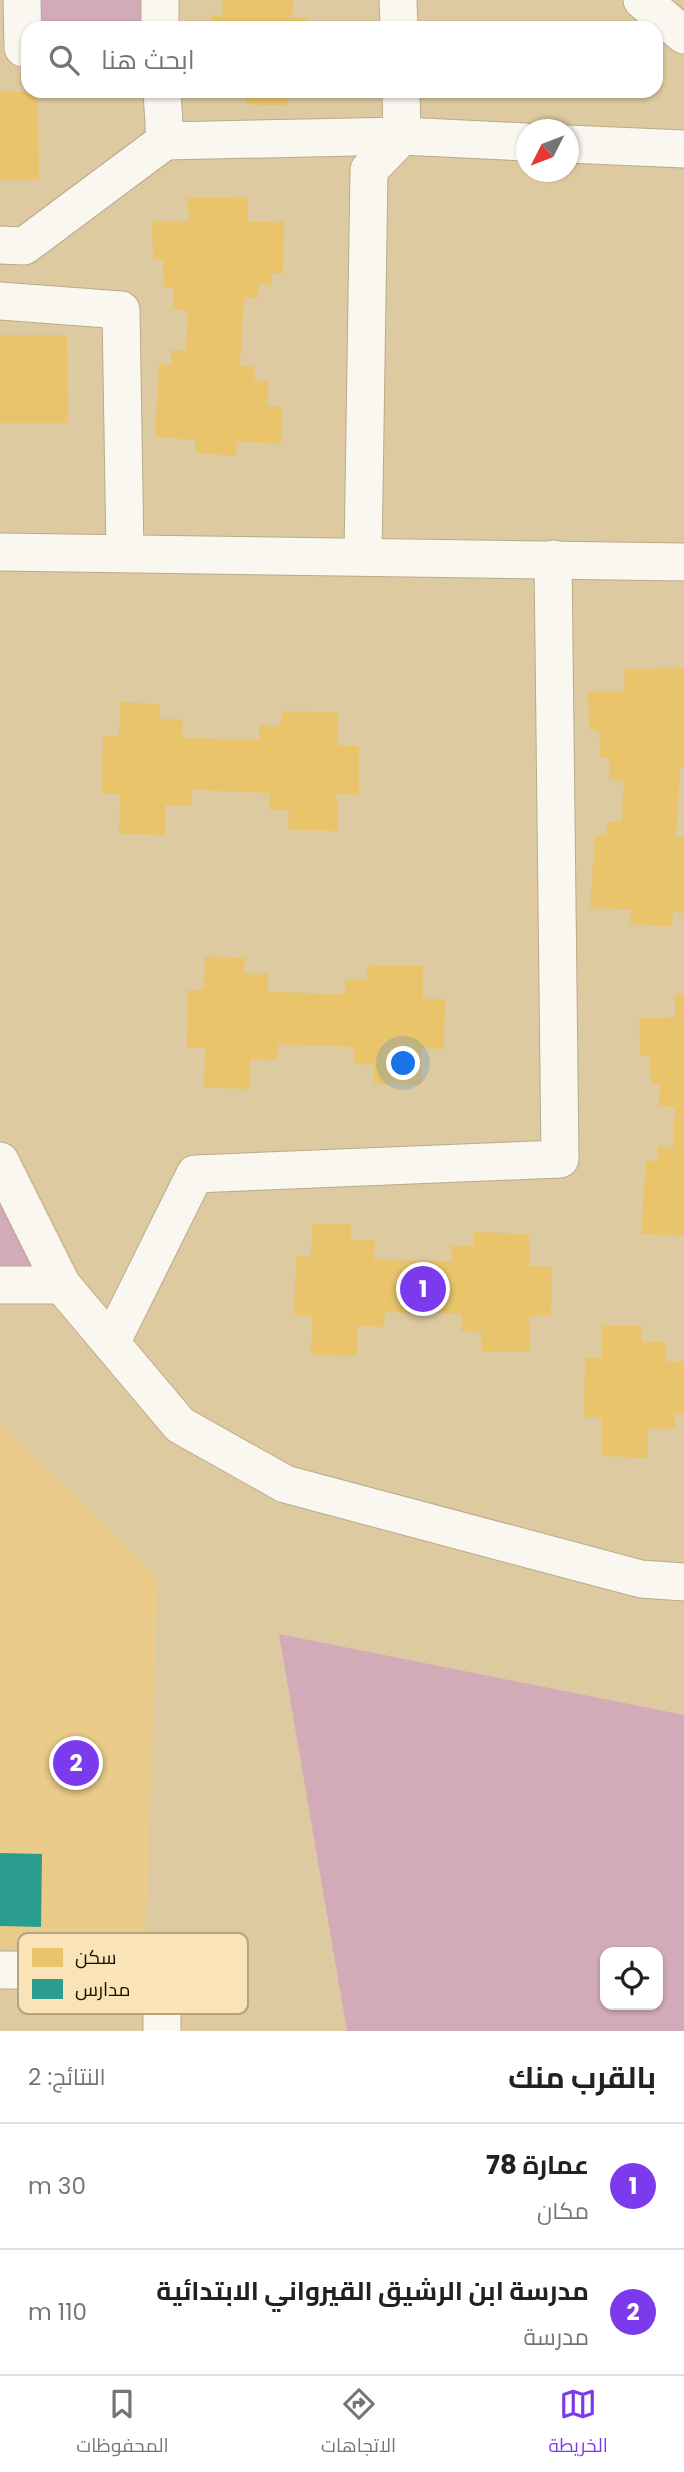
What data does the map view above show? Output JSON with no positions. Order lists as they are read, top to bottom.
{
  "legend": ["سكن", "مدارس"],
  "north": "bottom left",
  "page": {
    "search": "ابحث هنا",
    "pins": ["1", "2"],
    "heading": ["بالقرب منك", "النتائج: 2"],
    "list": [
      {
        "mark": "1",
        "name": "عمارة 78",
        "note": "مكان",
        "value": "30 m"
      },
      {
        "mark": "2",
        "name": "مدرسة ابن الرشيق القيرواني الابتدائية",
        "note": "مدرسة",
        "value": "110 m"
      }
    ],
    "nav": ["الخريطة", "الاتجاهات", "المحفوظات"]
  }
}
